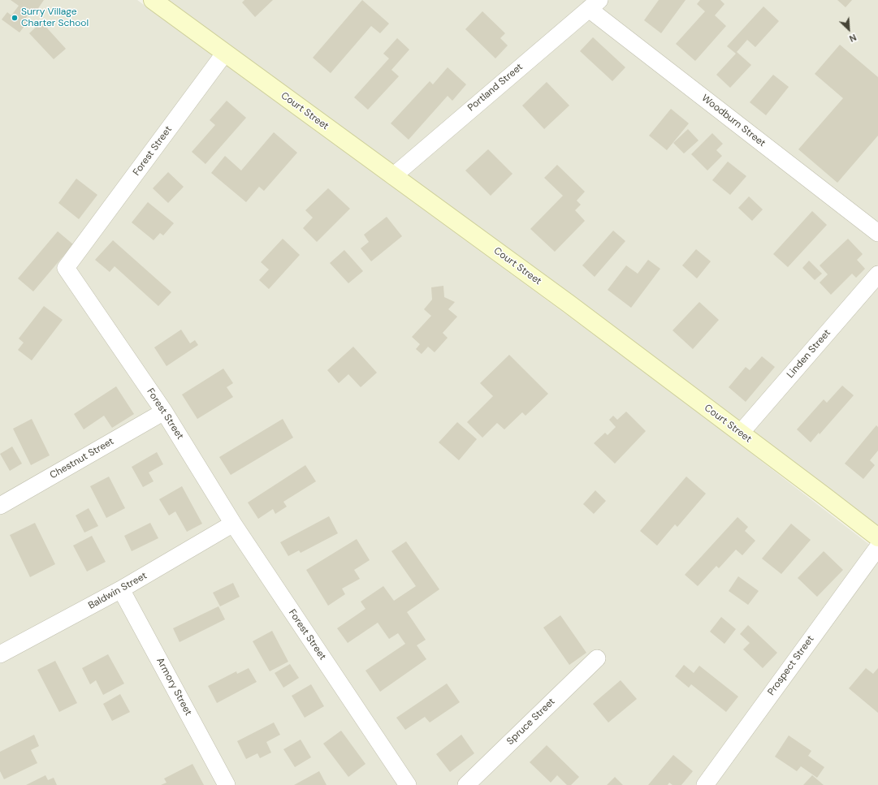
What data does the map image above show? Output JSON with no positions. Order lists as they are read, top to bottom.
{
  "streets": {
    "main road": ["Court Street"],
    "street": [
      "Portland Street",
      "Woodburn Street",
      "Forest Street",
      "Linden Street",
      "Chestnut Street",
      "Baldwin Street",
      "Prospect Street",
      "Armory Street",
      "Spruce Street"
    ]
  },
  "crossings": [
    ["Portland Street", "Court Street"],
    ["Portland Street", "Woodburn Street"],
    ["Court Street", "Forest Street"],
    ["Court Street", "Linden Street"],
    ["Forest Street", "Chestnut Street"],
    ["Forest Street", "Baldwin Street"],
    ["Baldwin Street", "Armory Street"]
  ],
  "places": ["Surry Village Charter School"],
  "north": "bottom right"
}
